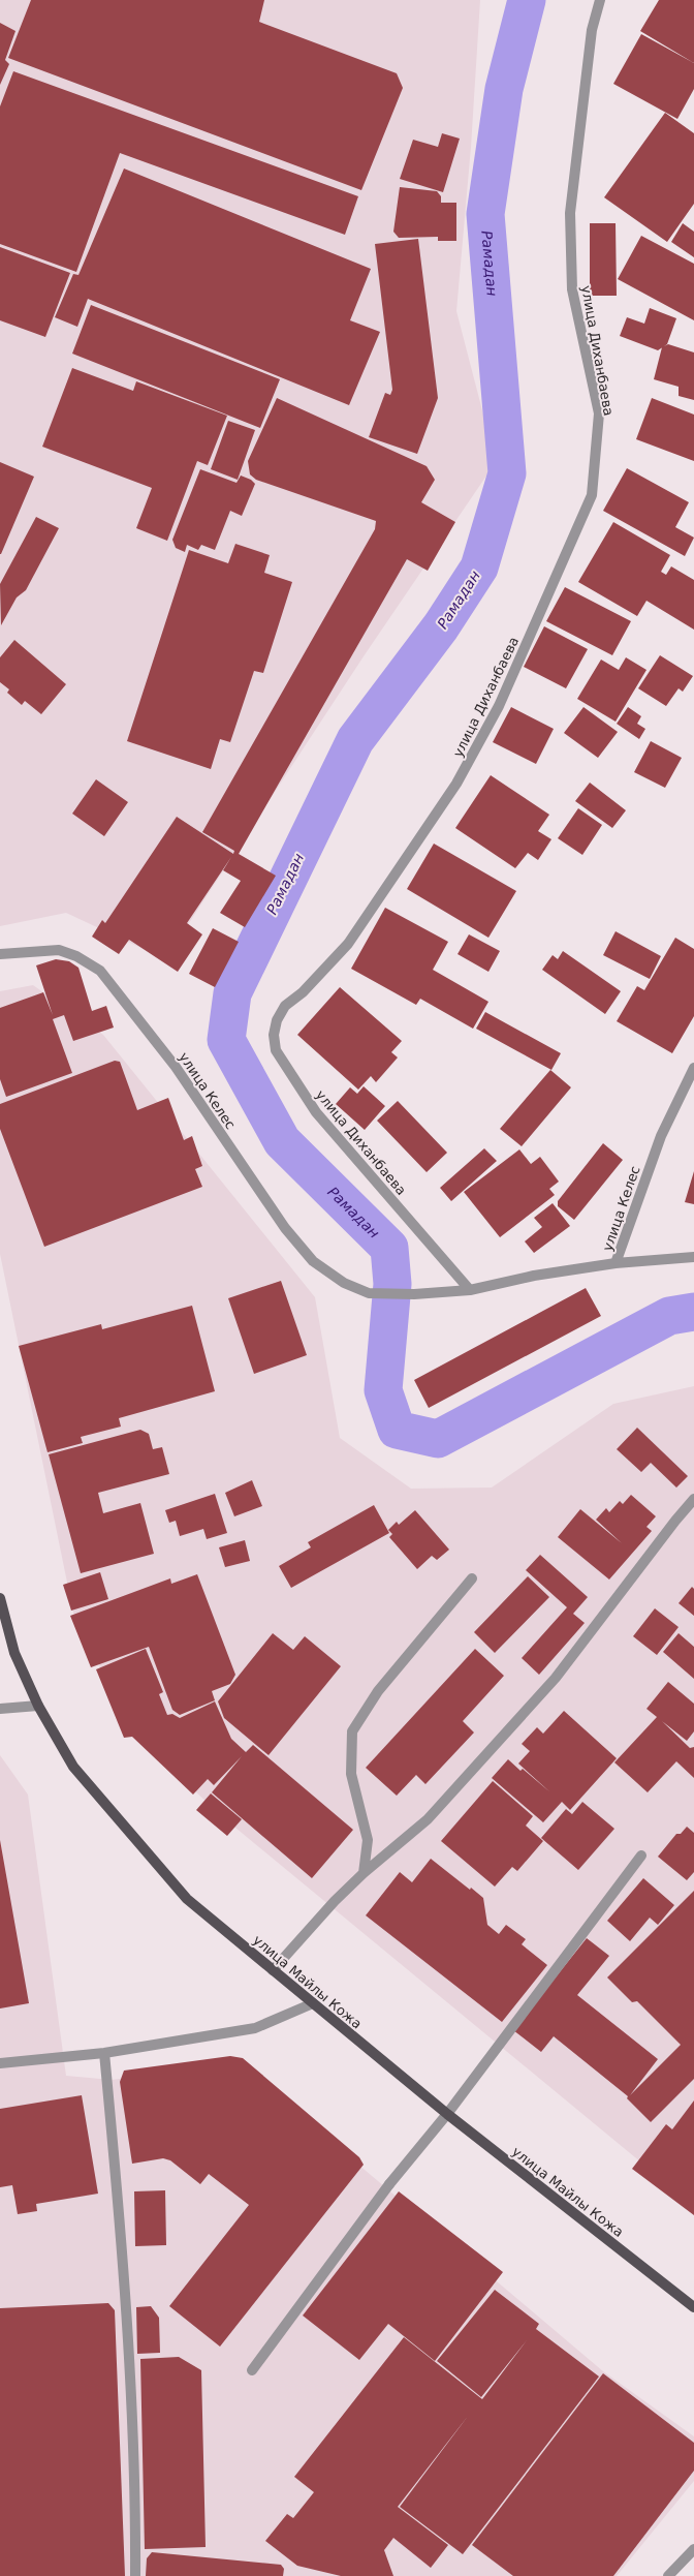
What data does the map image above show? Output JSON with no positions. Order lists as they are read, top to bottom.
{
  "streets": {
    "main road": ["улица Майлы Кожа"],
    "street": ["улица Диханбаева", "улица Келес"]
  },
  "crossings": [
    ["улица Диханбаева", "улица Келес"]
  ],
  "water": ["Рамадан"]
}
